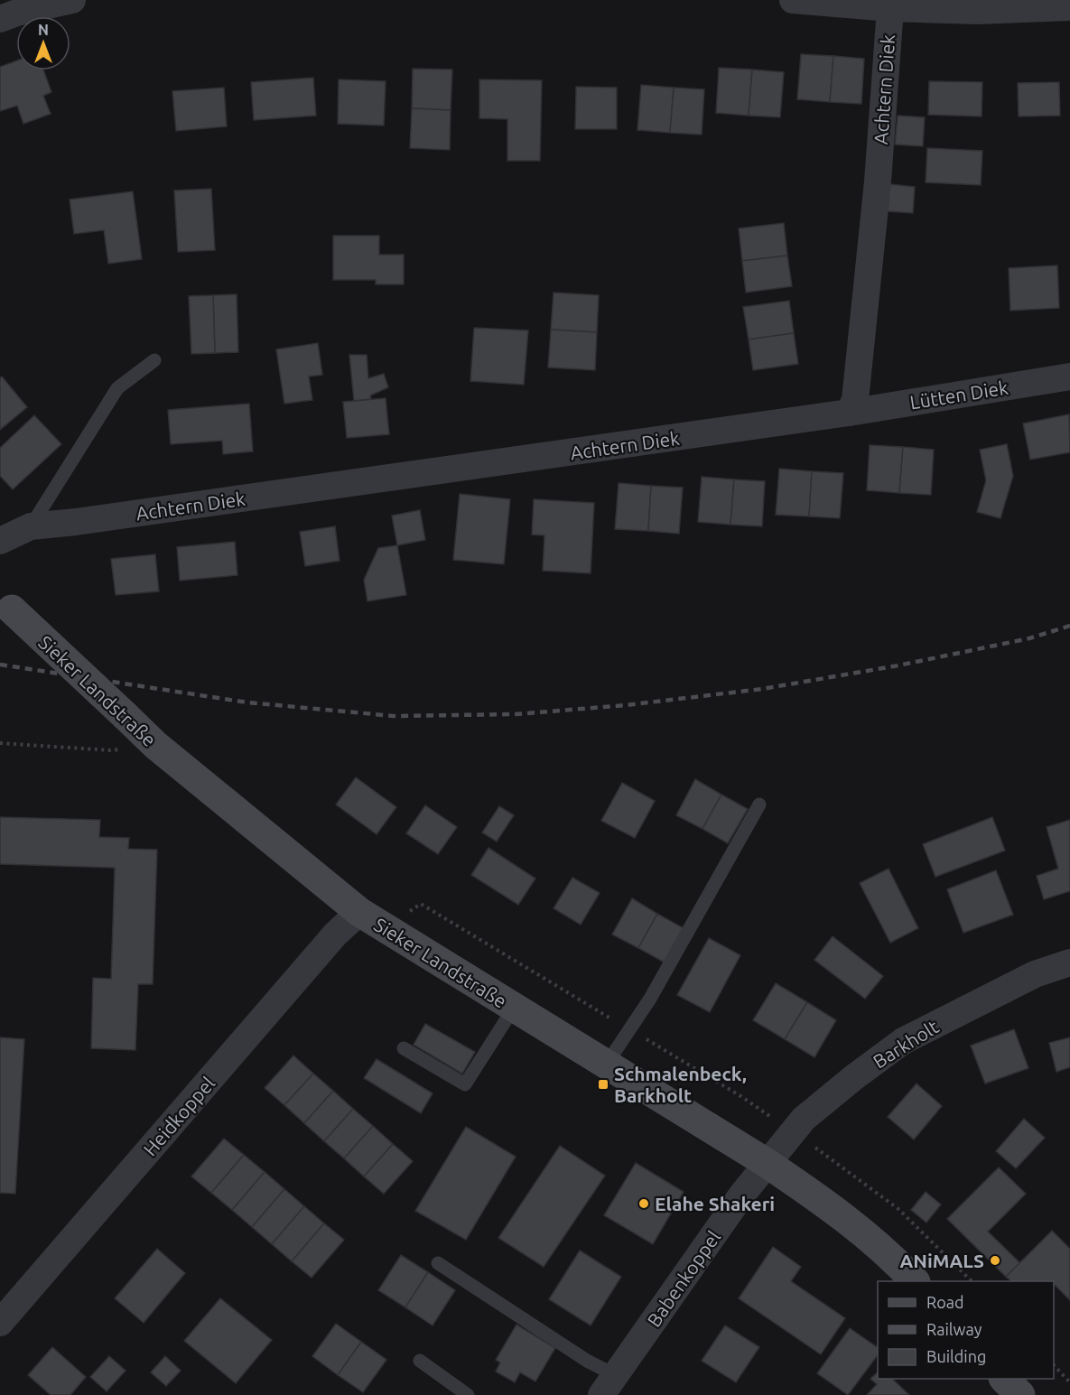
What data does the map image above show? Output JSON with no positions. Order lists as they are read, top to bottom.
{
  "streets": {
    "street": [
      "Achtern Diek",
      "Lütten Diek",
      "Sieker Landstraße",
      "Barkholt",
      "Heidkoppel",
      "Babenkoppel"
    ]
  },
  "crossings": [
    ["Achtern Diek", "Lütten Diek"],
    ["Sieker Landstraße", "Barkholt"],
    ["Sieker Landstraße", "Heidkoppel"],
    ["Sieker Landstraße", "Babenkoppel"],
    ["Barkholt", "Babenkoppel"]
  ],
  "places": {
    "transit": ["Schmalenbeck, Barkholt"],
    "other": ["Elahe Shakeri", "ANiMALS"]
  },
  "legend": ["Road", "Railway", "Building"],
  "north": "top"
}
